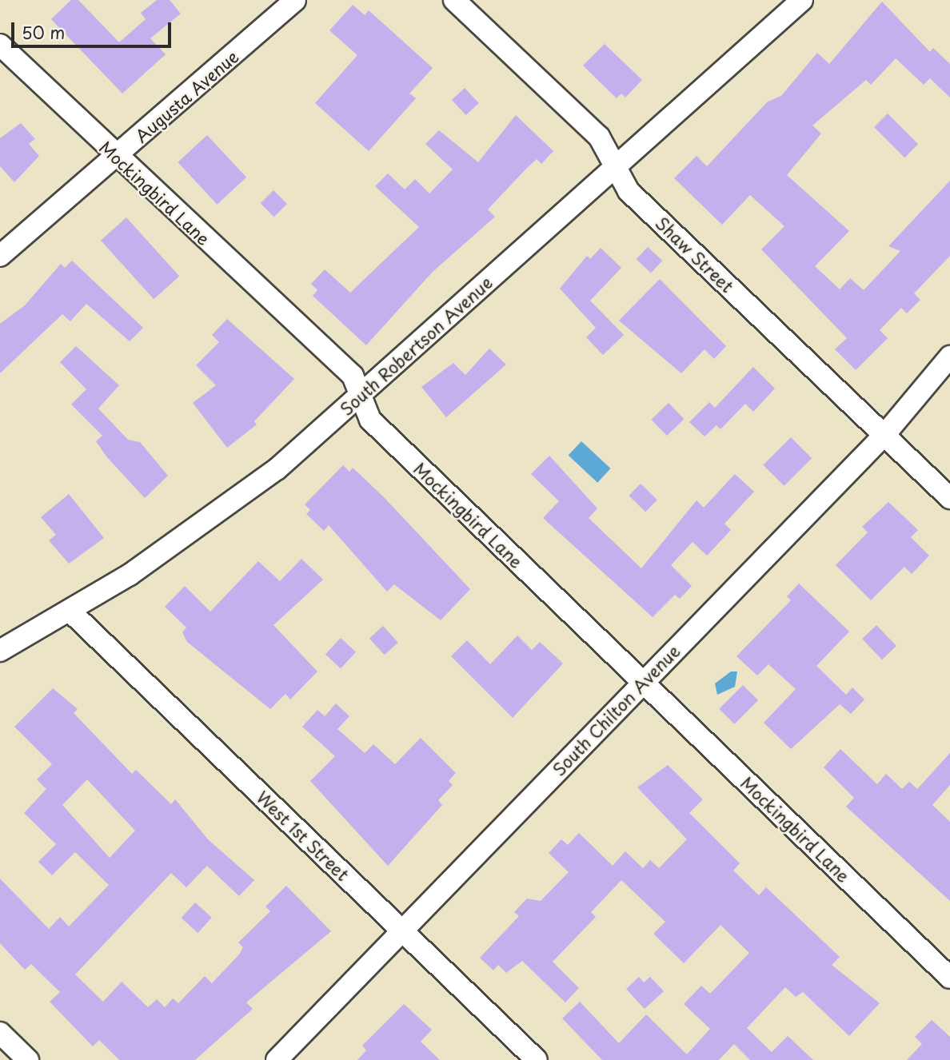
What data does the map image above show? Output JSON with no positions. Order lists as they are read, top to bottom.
{
  "streets": {
    "street": [
      "Augusta Avenue",
      "Mockingbird Lane",
      "Shaw Street",
      "South Robertson Avenue",
      "South Chilton Avenue",
      "West 1st Street"
    ]
  },
  "crossings": [
    ["Augusta Avenue", "Mockingbird Lane"],
    ["Mockingbird Lane", "South Robertson Avenue"],
    ["Mockingbird Lane", "South Chilton Avenue"],
    ["Shaw Street", "South Robertson Avenue"],
    ["Shaw Street", "South Chilton Avenue"],
    ["South Robertson Avenue", "West 1st Street"],
    ["South Chilton Avenue", "West 1st Street"]
  ],
  "scale_bar": "50 m"
}
